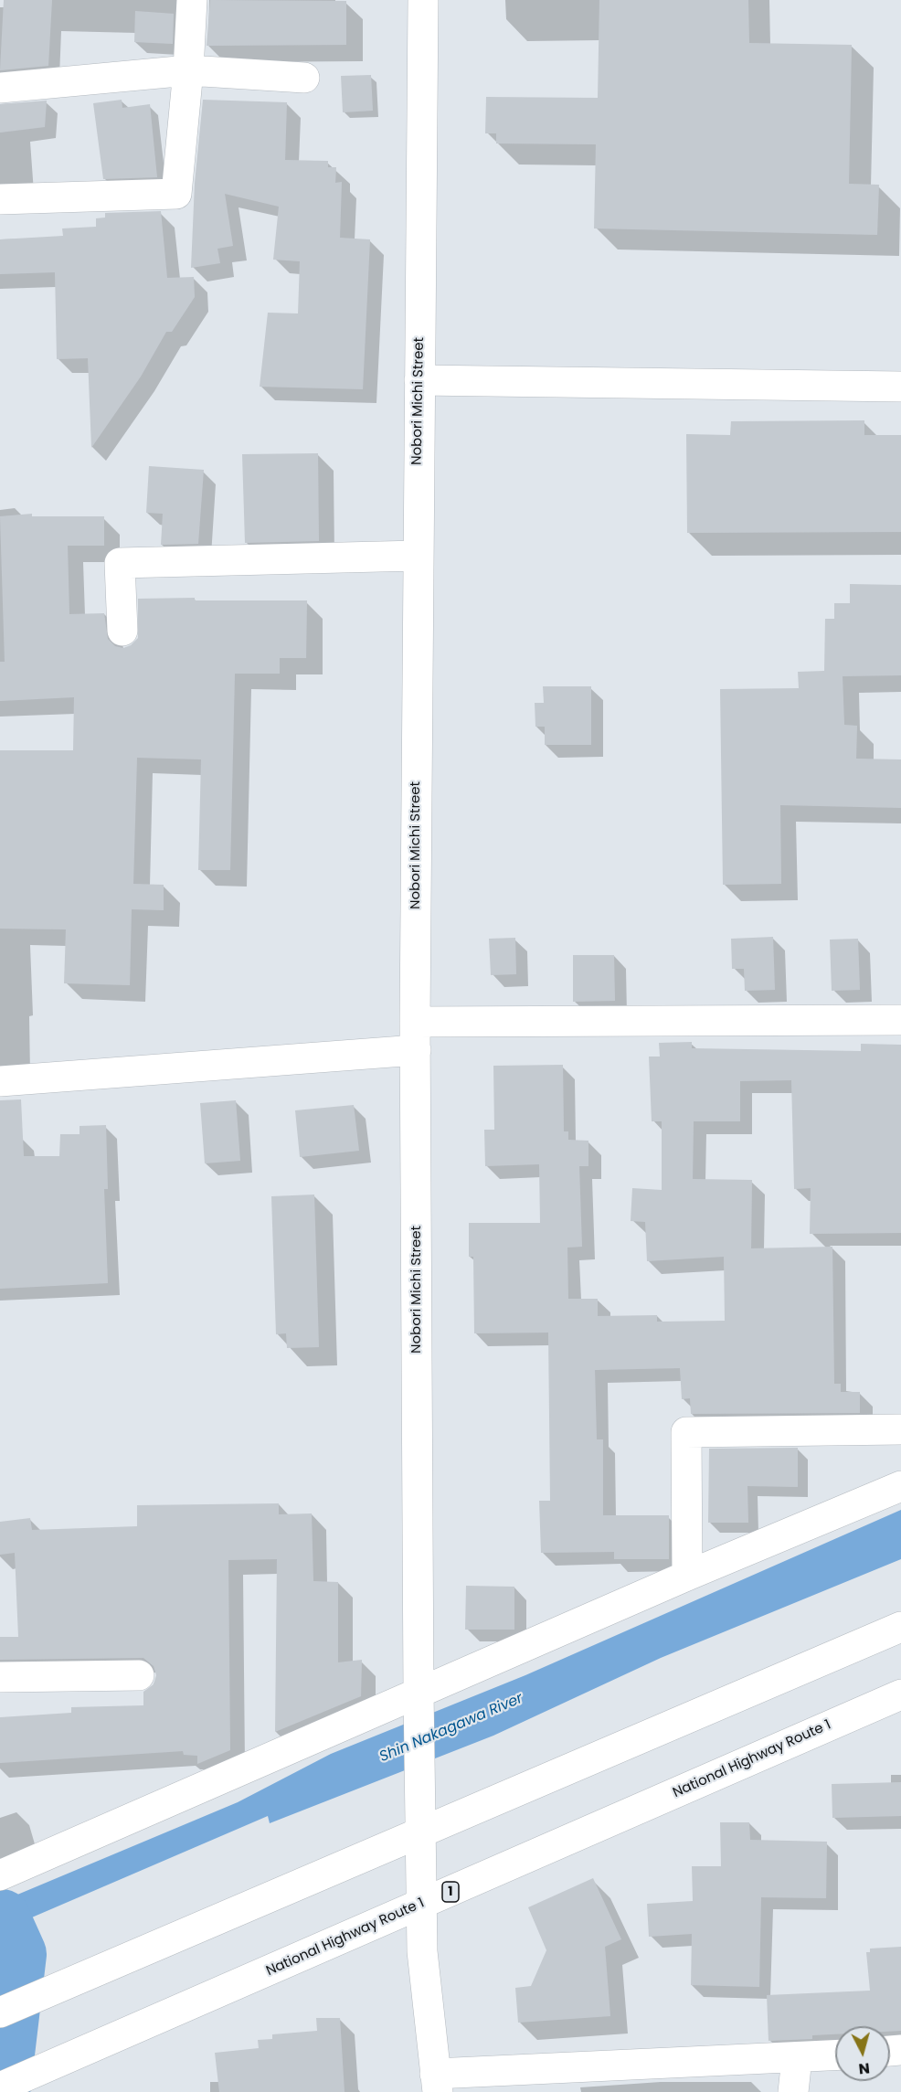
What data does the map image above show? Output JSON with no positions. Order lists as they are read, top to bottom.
{
  "streets": {
    "main road": ["Nobori Michi Street", "National Highway Route 1", "1"]
  },
  "crossings": [
    ["Nobori Michi Street", "National Highway Route 1"]
  ],
  "water": ["Shin Nakagawa River"],
  "north": "bottom"
}
